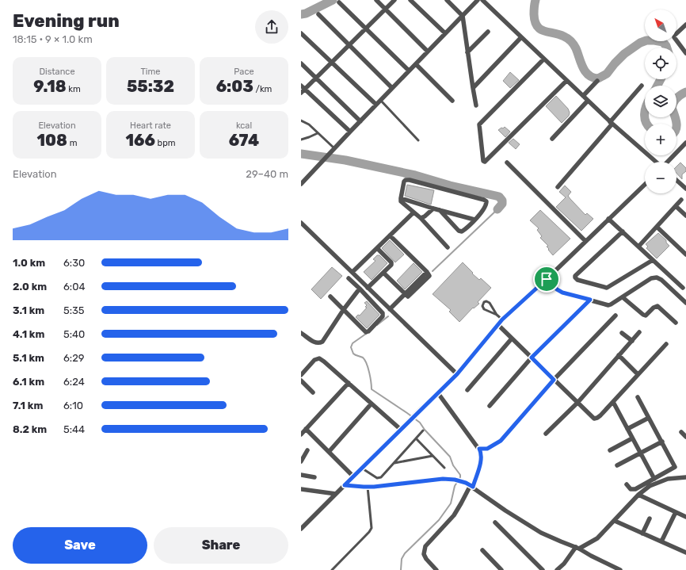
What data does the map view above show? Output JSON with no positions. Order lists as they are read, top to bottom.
{
  "north": "top left",
  "page": {
    "heading": ["Evening run", "18:15 · 9 × 1.0 km"],
    "map_buttons": ["+", "−"],
    "stats": [
      ["Distance", "9.18 km"],
      ["Time", "55:32"],
      ["Pace", "6:03 /km"],
      ["Elevation", "108 m"],
      ["Heart rate", "166 bpm"],
      ["kcal", "674"]
    ],
    "chart": ["Elevation", "29–40 m"],
    "list": [
      {
        "name": "1.0 km",
        "note": "6:30"
      },
      {
        "name": "2.0 km",
        "note": "6:04"
      },
      {
        "name": "3.1 km",
        "note": "5:35"
      },
      {
        "name": "4.1 km",
        "note": "5:40"
      },
      {
        "name": "5.1 km",
        "note": "6:29"
      },
      {
        "name": "6.1 km",
        "note": "6:24"
      },
      {
        "name": "7.1 km",
        "note": "6:10"
      },
      {
        "name": "8.2 km",
        "note": "5:44"
      }
    ],
    "buttons": ["Save", "Share"]
  }
}
